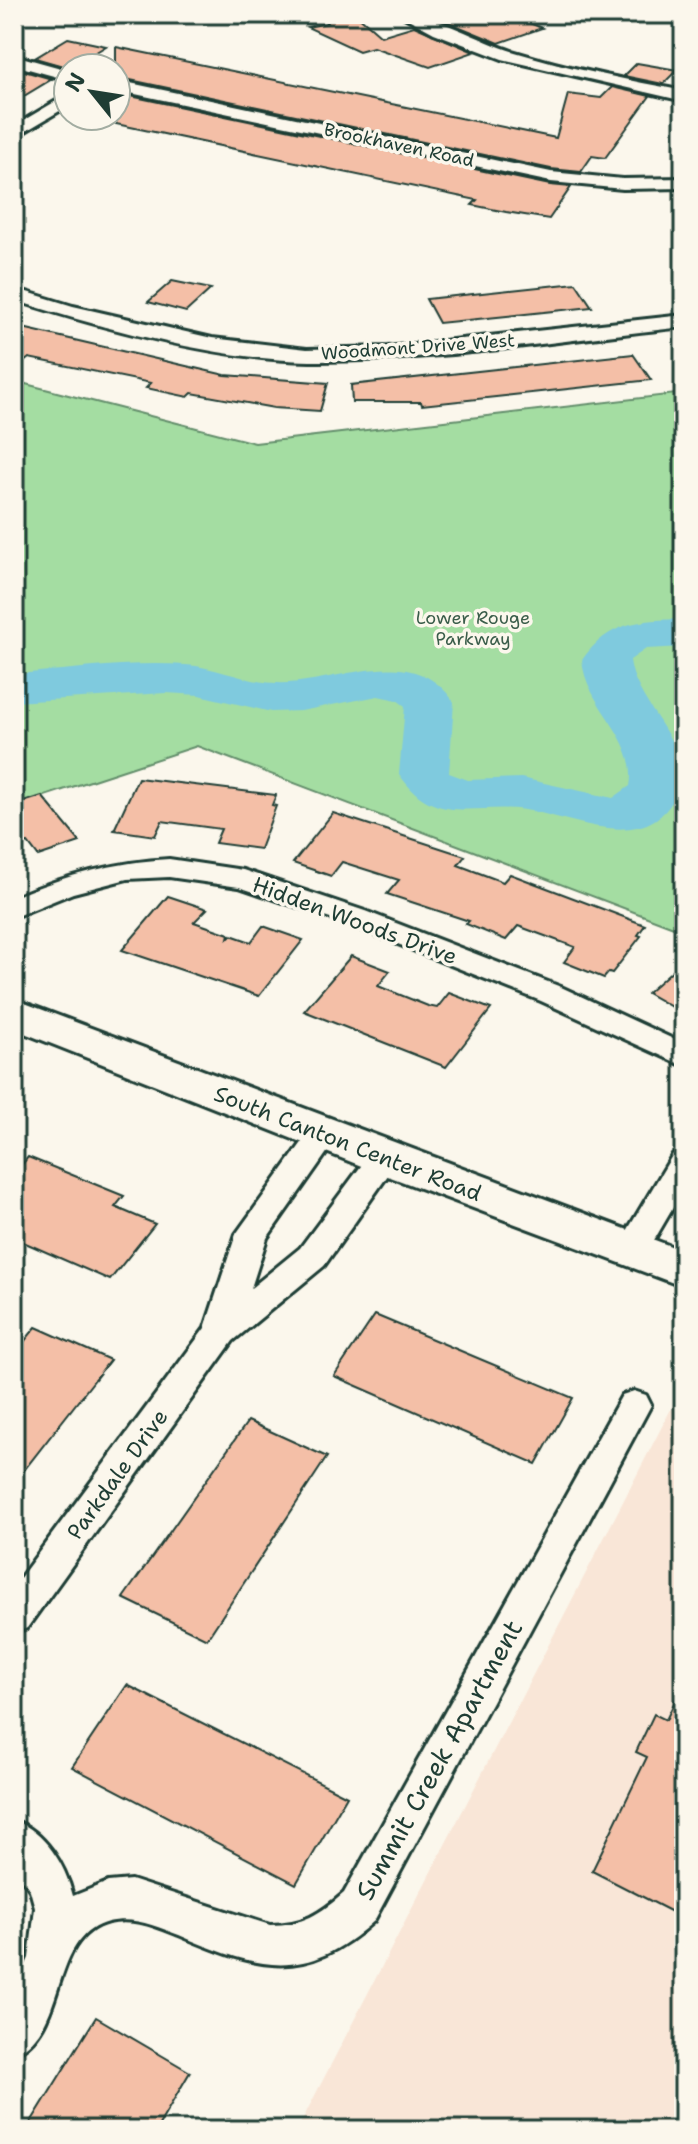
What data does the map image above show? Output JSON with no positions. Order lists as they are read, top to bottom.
{
  "streets": {
    "main road": ["South Canton Center Road"],
    "street": [
      "Brookhaven Road",
      "Woodmont Drive West",
      "Hidden Woods Drive",
      "Parkdale Drive",
      "Summit Creek Apartment"
    ]
  },
  "crossings": [
    ["South Canton Center Road", "Parkdale Drive"]
  ],
  "parks": ["Lower Rouge Parkway"],
  "north": "top left"
}
